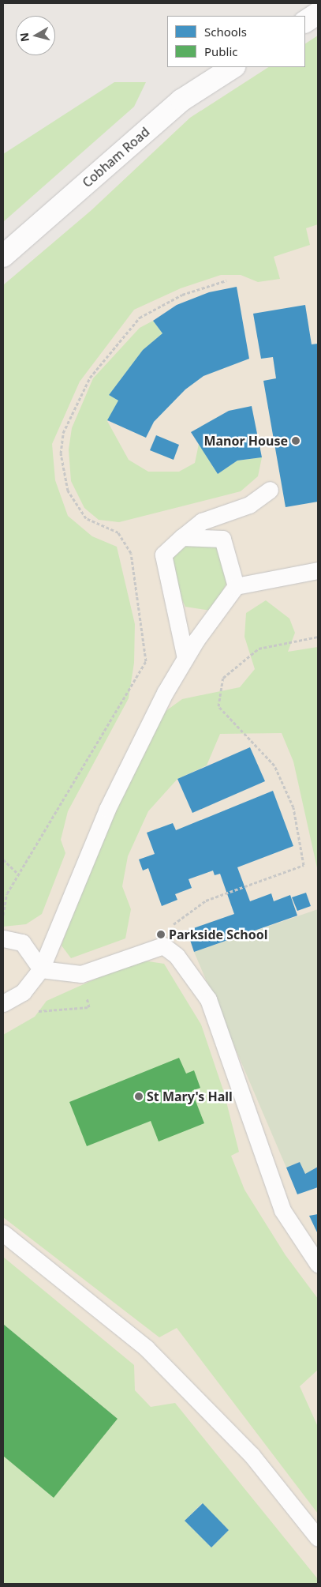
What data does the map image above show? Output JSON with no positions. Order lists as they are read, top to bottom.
{
  "streets": {
    "street": ["Cobham Road"]
  },
  "places": ["Manor House", "Parkside School", "St Mary's Hall"],
  "legend": ["Schools", "Public"],
  "north": "left"
}
